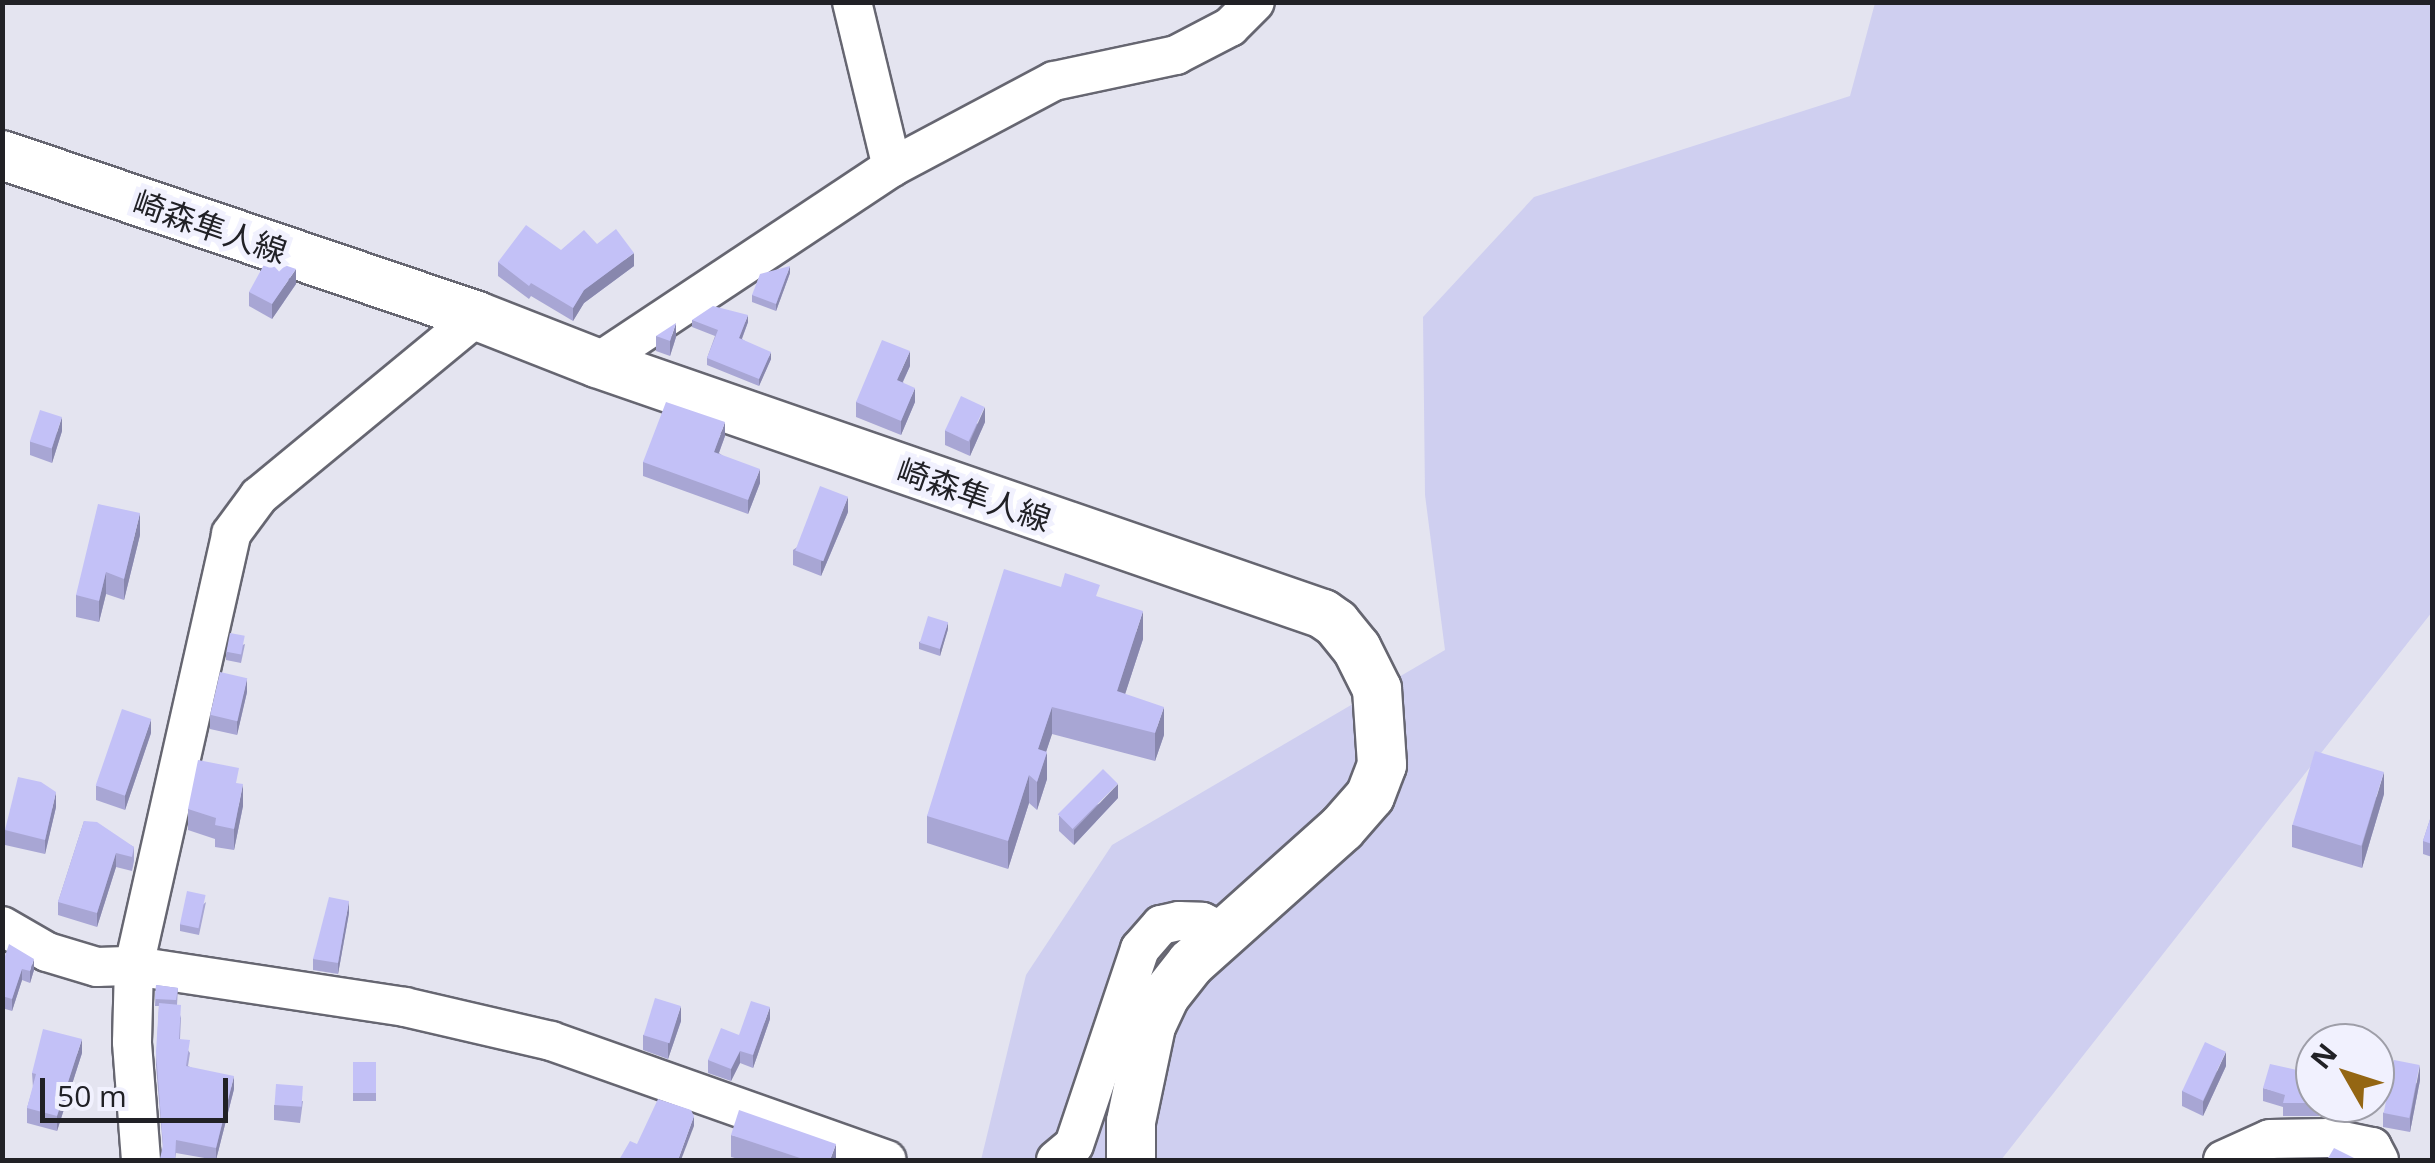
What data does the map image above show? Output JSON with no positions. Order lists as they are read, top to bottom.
{
  "streets": {
    "main road": ["崎森隼人線"]
  },
  "scale_bar": "50 m",
  "north": "top left"
}
